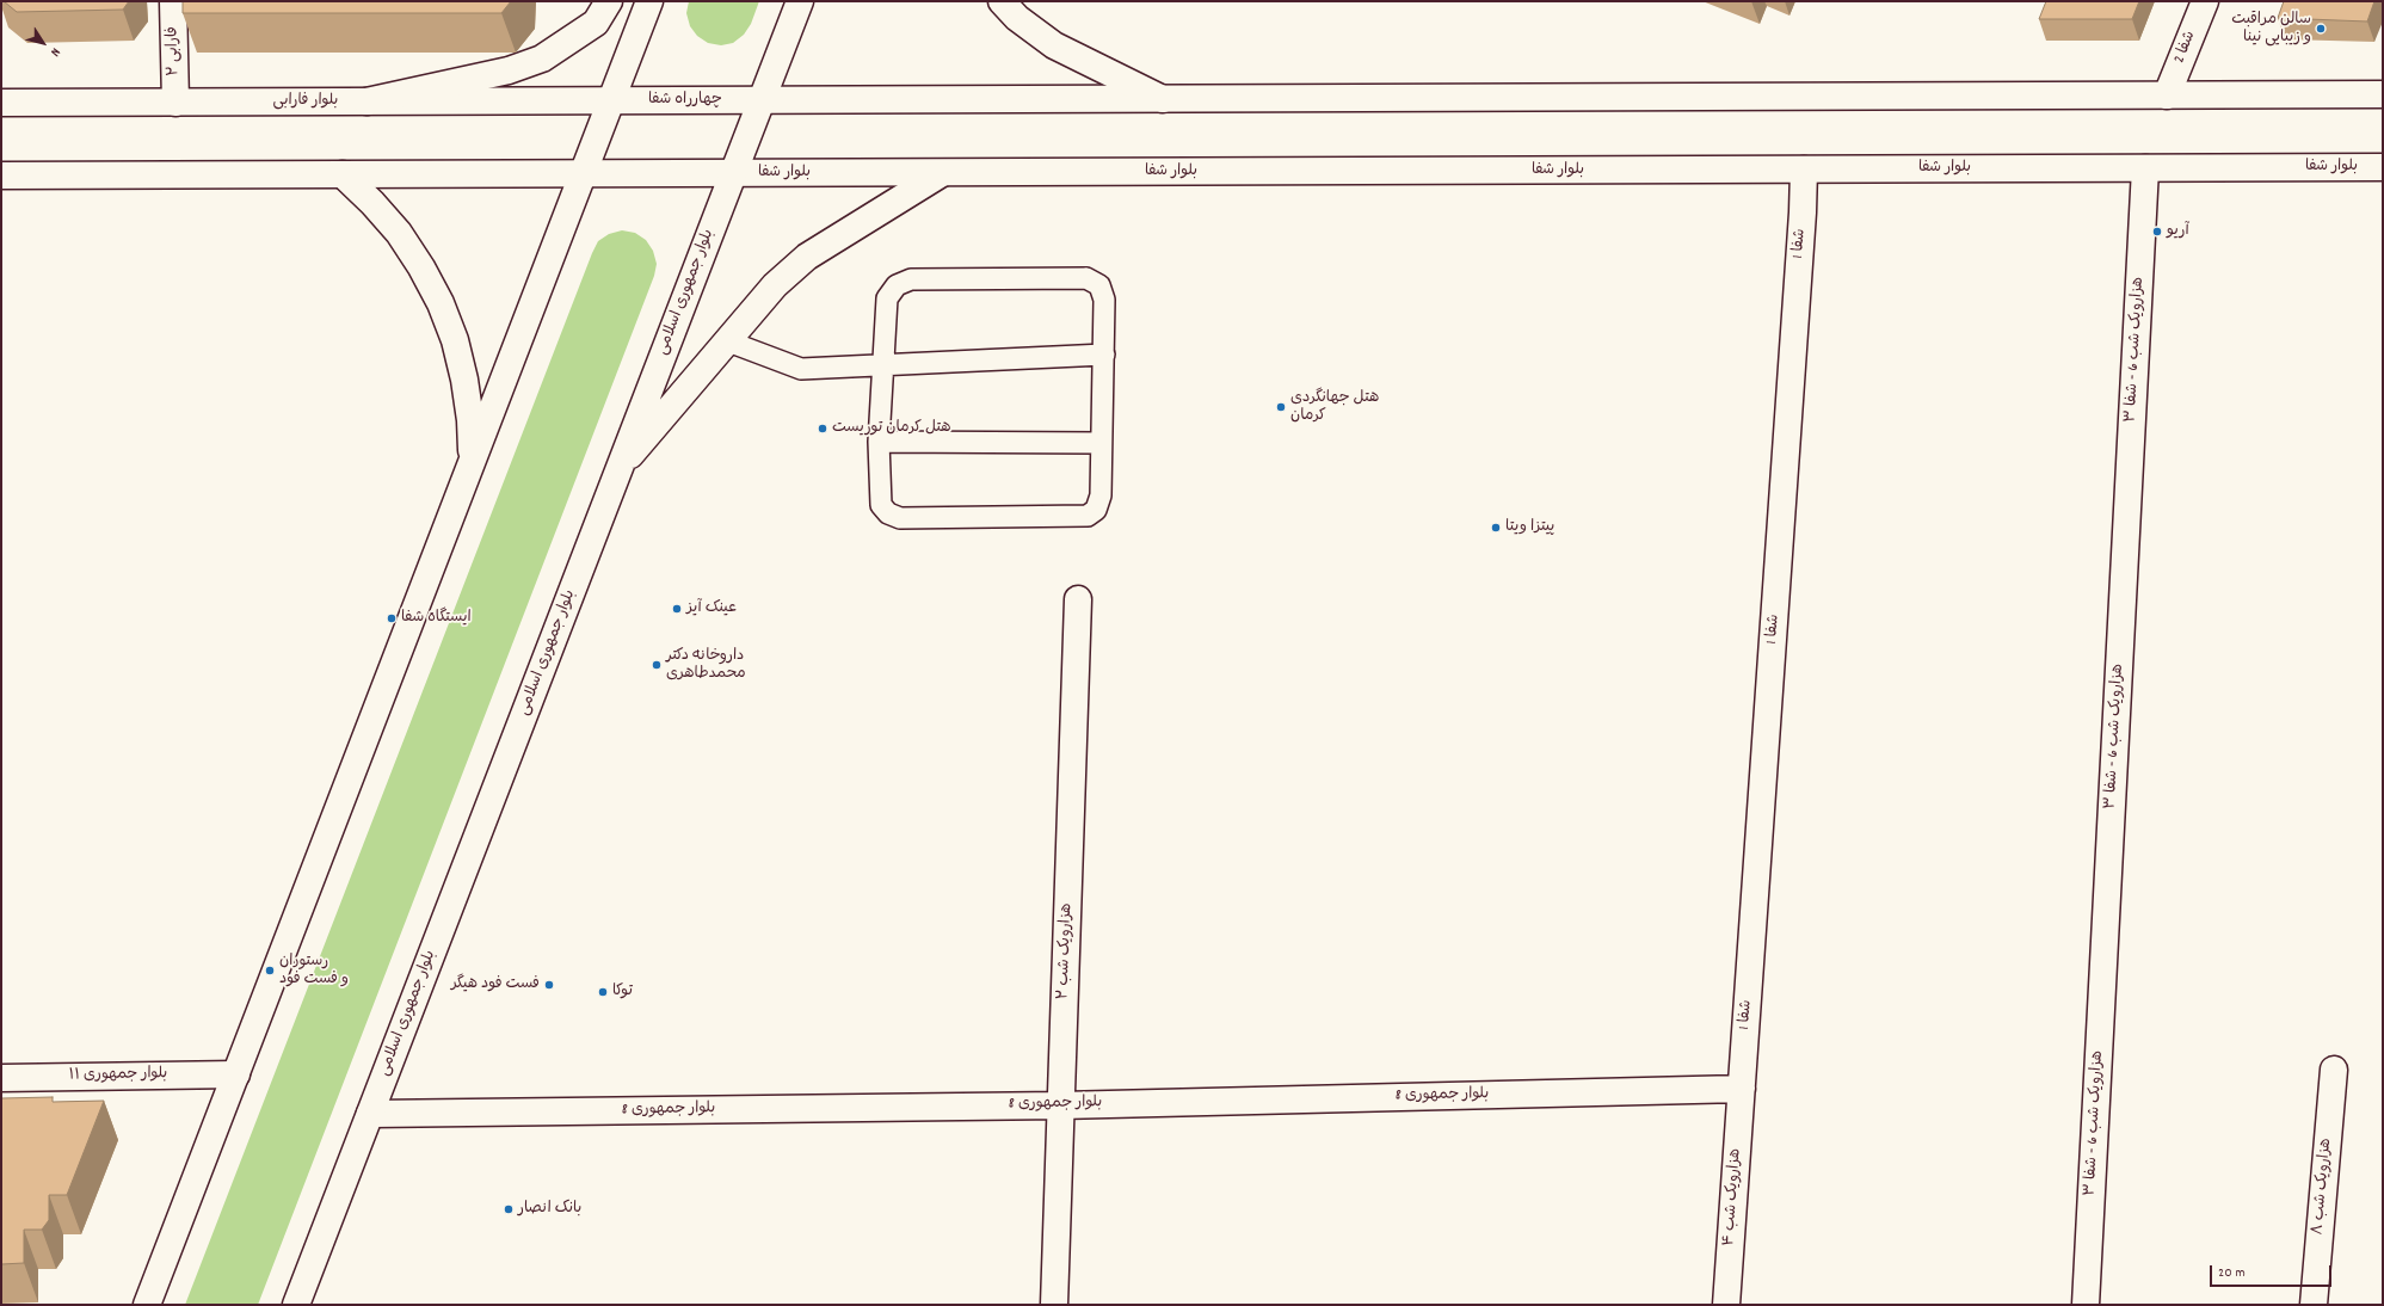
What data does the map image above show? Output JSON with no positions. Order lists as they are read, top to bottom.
{
  "streets": {
    "street": [
      "شفا 2",
      "فارابی ۲",
      "چهارراه شفا",
      "بلوار فارابی",
      "بلوار شفا",
      "شفا 1",
      "بلوار جمهوری اسلامی",
      "هزارویک شب 6 - شفا ۳",
      "هزارویک شب ۲",
      "بلوار جمهوری ۱۱",
      "بلوار جمهوری 8",
      "هزارویک شب ۸",
      "هزارویک شب ۴"
    ]
  },
  "crossings": [
    ["فارابی ۲", "بلوار فارابی"],
    ["چهارراه شفا", "بلوار فارابی"],
    ["چهارراه شفا", "بلوار جمهوری اسلامی"],
    ["بلوار شفا", "شفا 1"],
    ["بلوار شفا", "بلوار جمهوری اسلامی"],
    ["بلوار شفا", "هزارویک شب 6 - شفا ۳"],
    ["شفا 1", "بلوار جمهوری 8"],
    ["شفا 1", "هزارویک شب ۴"],
    ["بلوار جمهوری اسلامی", "بلوار جمهوری 8"],
    ["هزارویک شب ۲", "بلوار جمهوری 8"],
    ["بلوار جمهوری 8", "هزارویک شب ۴"]
  ],
  "places": [
    "سالن مراقبت و زیبایی نینا",
    "آریو",
    "هتل جهانگردی کرمان",
    "هتل کرمان توریست",
    "پیتزا ویتا",
    "عینک آیز",
    "ایستگاه شفا",
    "داروخانه دکتر محمدطاهری",
    "رستوران و فست فود",
    "فست فود هیگر",
    "توکا",
    "بانک انصار"
  ],
  "scale_bar": "20 m",
  "north": "bottom right"
}
